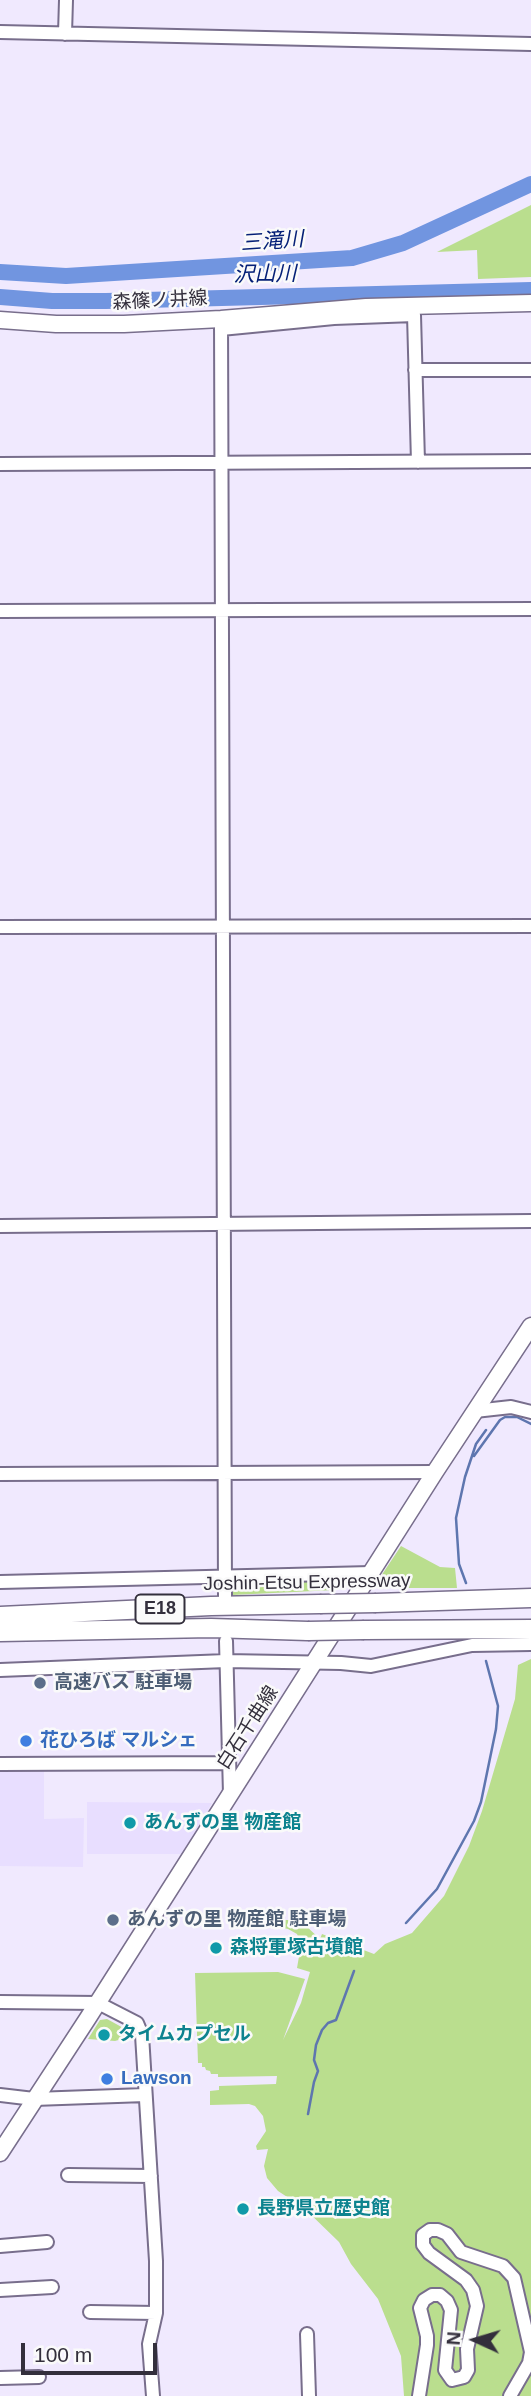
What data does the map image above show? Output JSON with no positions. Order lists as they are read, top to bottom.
{
  "streets": {
    "highway": ["Joshin-Etsu Expressway", "E18"],
    "main road": ["森篠ノ井線", "白石千曲線"]
  },
  "water": ["三滝川", "沢山川"],
  "places": [
    "高速バス 駐車場",
    "花ひろば マルシェ",
    "あんずの里 物産館",
    "あんずの里 物産館 駐車場",
    "森将軍塚古墳館",
    "タイムカプセル",
    "Lawson",
    "長野県立歴史館"
  ],
  "scale_bar": "100 m",
  "north": "left"
}
